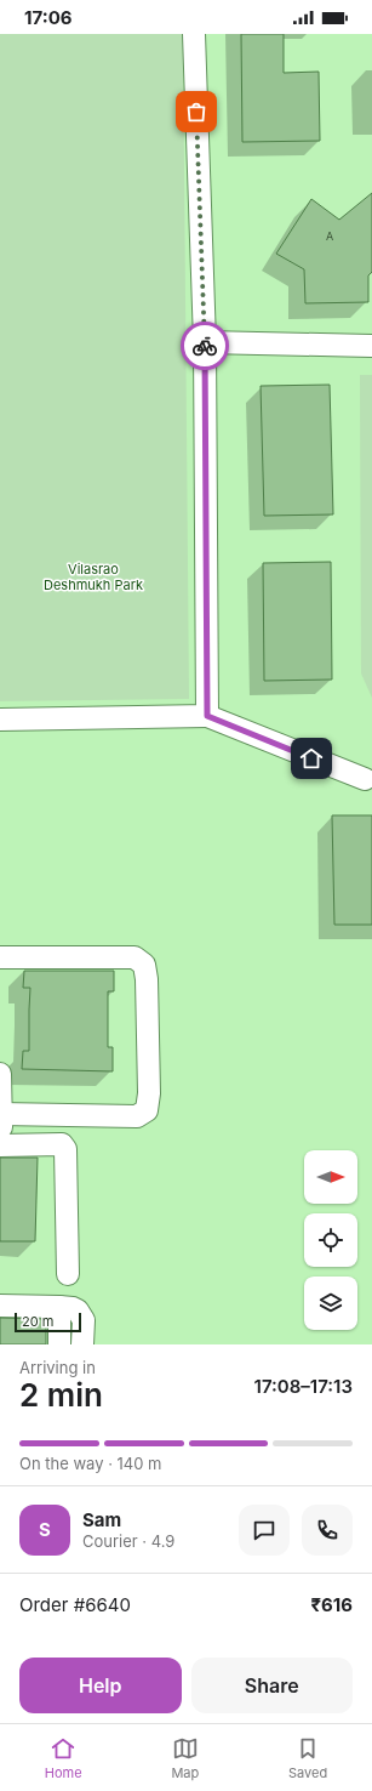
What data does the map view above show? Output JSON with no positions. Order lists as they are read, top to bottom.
{
  "parks": ["Vilasrao Deshmukh Park"],
  "house_numbers": ["A"],
  "scale_bar": "20 m",
  "north": "right",
  "page": {
    "status": "17:06",
    "scale": "20 m",
    "heading": ["2 min", "Arriving in", "17:08–17:13"],
    "panel": [
      "Sam",
      "Courier · 4.9",
      "Order #6640",
      "₹616"
    ],
    "bar": "On the way · 140 m",
    "round": "S",
    "buttons": ["Help", "Share"],
    "tabs": ["Home", "Map", "Saved"]
  }
}
